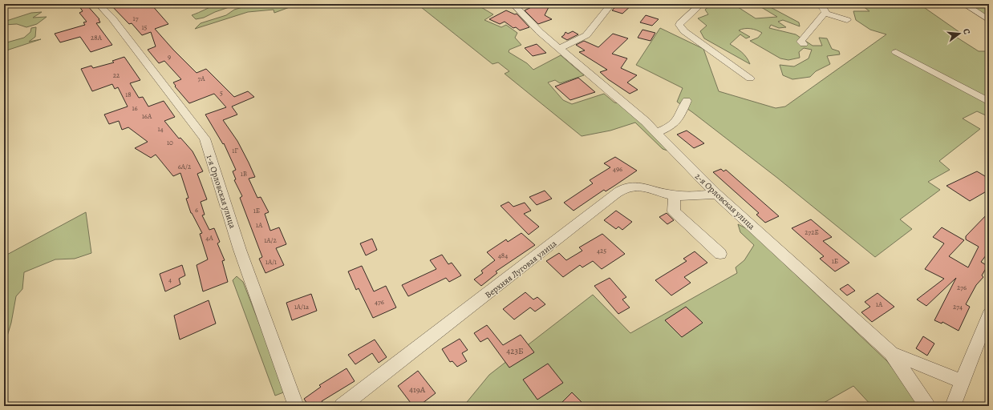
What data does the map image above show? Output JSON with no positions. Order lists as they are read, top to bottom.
{
  "streets": {
    "street": ["1-я Орловская улица", "2-я Орловская улица", "Верхняя Луговая улица"]
  },
  "crossings": [
    ["2-я Орловская улица", "Верхняя Луговая улица"]
  ],
  "house_numbers": [
    "17",
    "15",
    "28А",
    "9",
    "22",
    "7А",
    "5",
    "18",
    "16",
    "16А",
    "14",
    "10",
    "1Г",
    "6А/2",
    "496",
    "1В",
    "6",
    "1Б",
    "1А",
    "272Б",
    "4А",
    "1А/2",
    "425",
    "484",
    "1Б",
    "1А/1",
    "4",
    "276",
    "476",
    "1А",
    "1А/1а",
    "274",
    "423Б",
    "419А"
  ],
  "north": "right"
}
